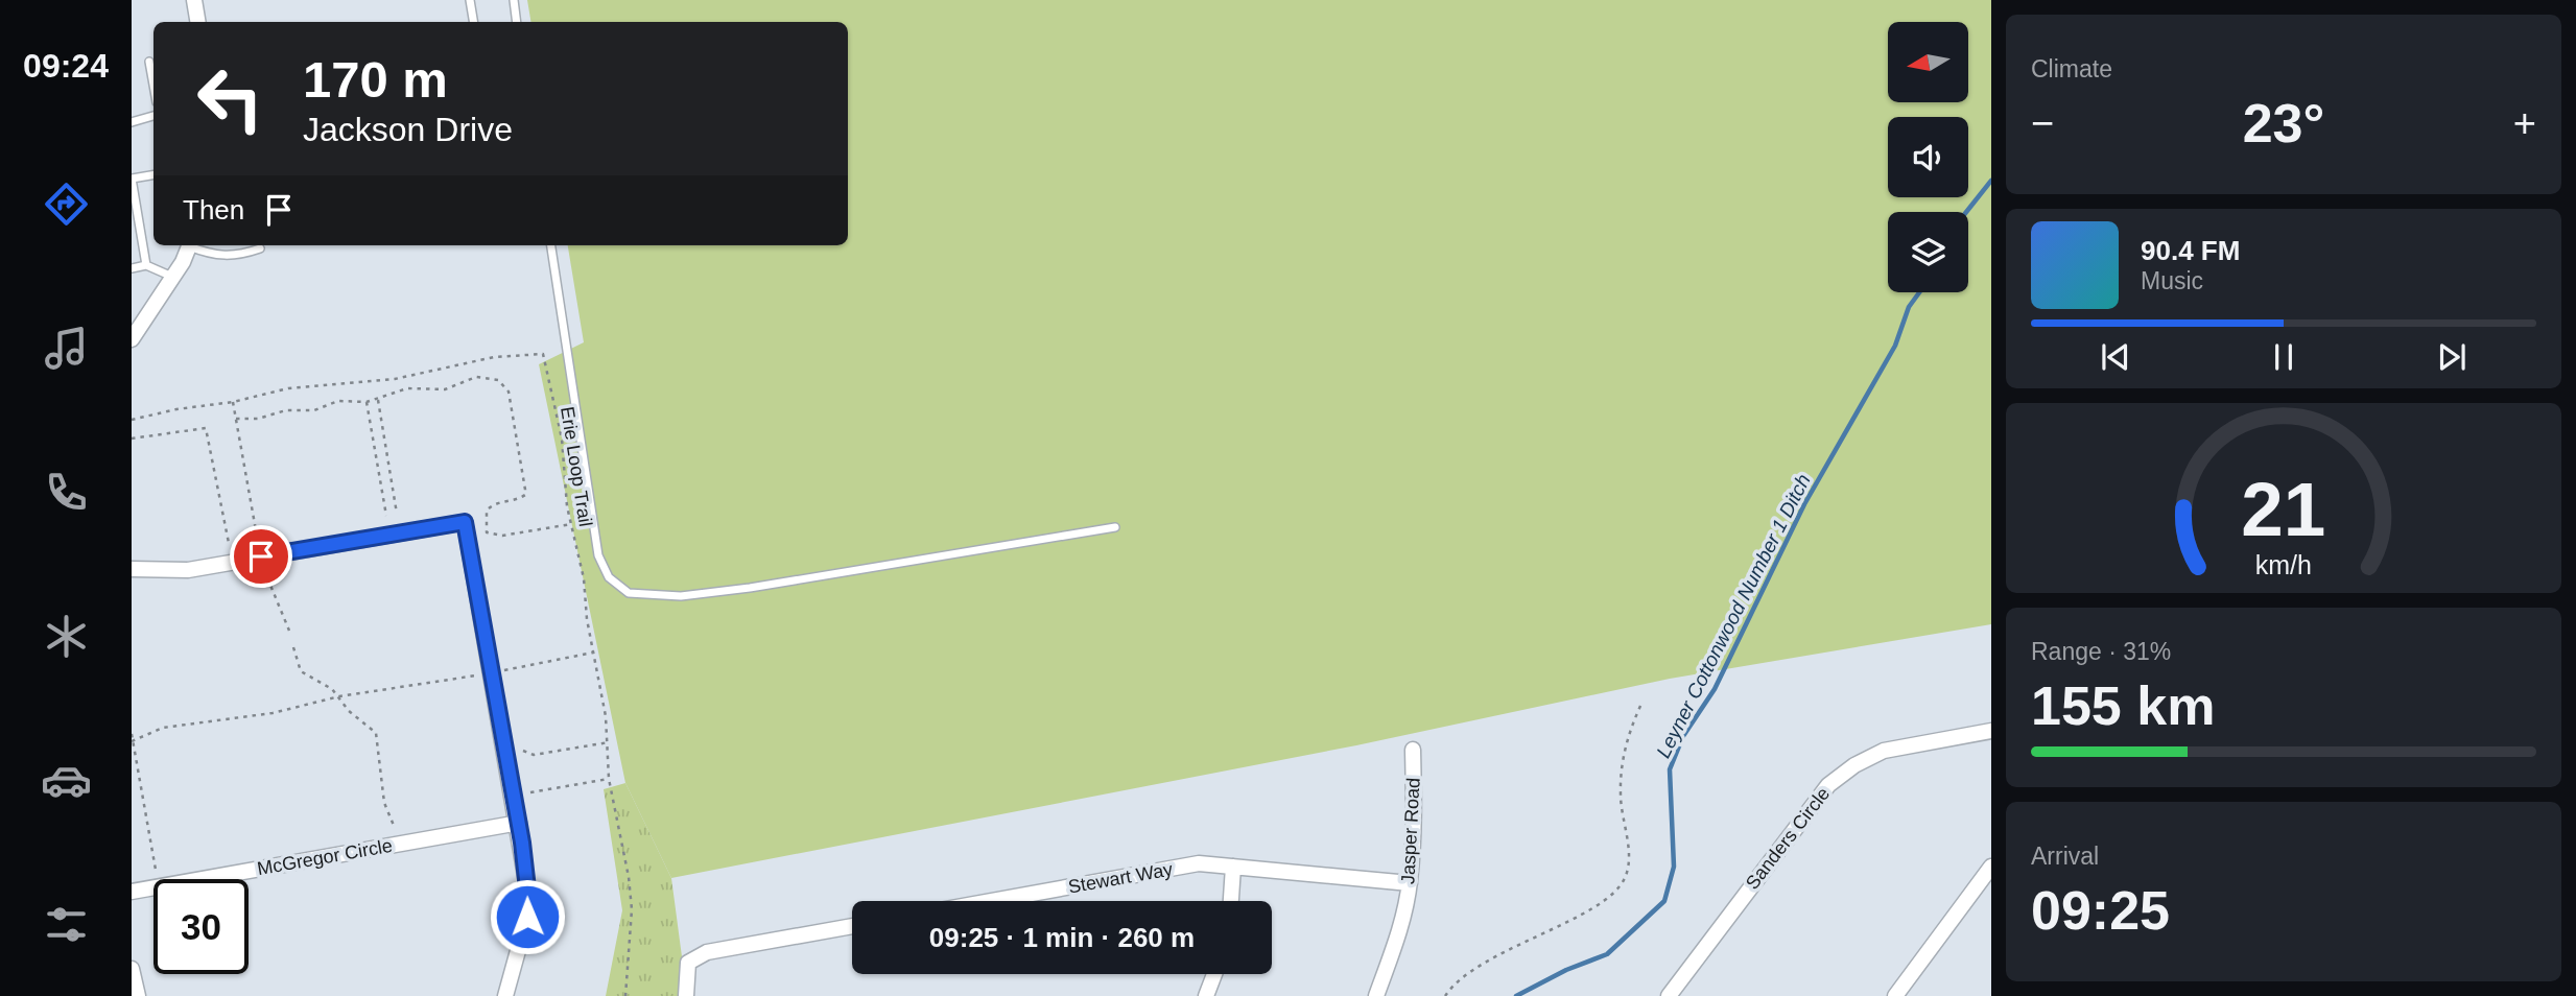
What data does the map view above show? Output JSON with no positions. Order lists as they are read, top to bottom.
{
  "streets": {
    "street": [
      "Jasper Road",
      "Sanders Circle",
      "McGregor Circle",
      "Stewart Way"
    ],
    "path": ["Erie Loop Trail"]
  },
  "crossings": [
    ["Jasper Road", "Stewart Way"]
  ],
  "water": ["Leyner Cottonwood Number 1 Ditch"],
  "north": "left",
  "page": {
    "tabs": "09:24",
    "tile": [
      "Climate",
      ["Range · 31%", "155 km"],
      ["Arrival", "09:25"]
    ],
    "turn": ["170 m", "Jackson Drive"],
    "heat": ["−", "23°", "+"],
    "then": "Then",
    "song": ["90.4 FM", "Music"],
    "limit": "30",
    "trip": "09:25 · 1 min · 260 m",
    "gauge": ["21", "km/h"]
  }
}
